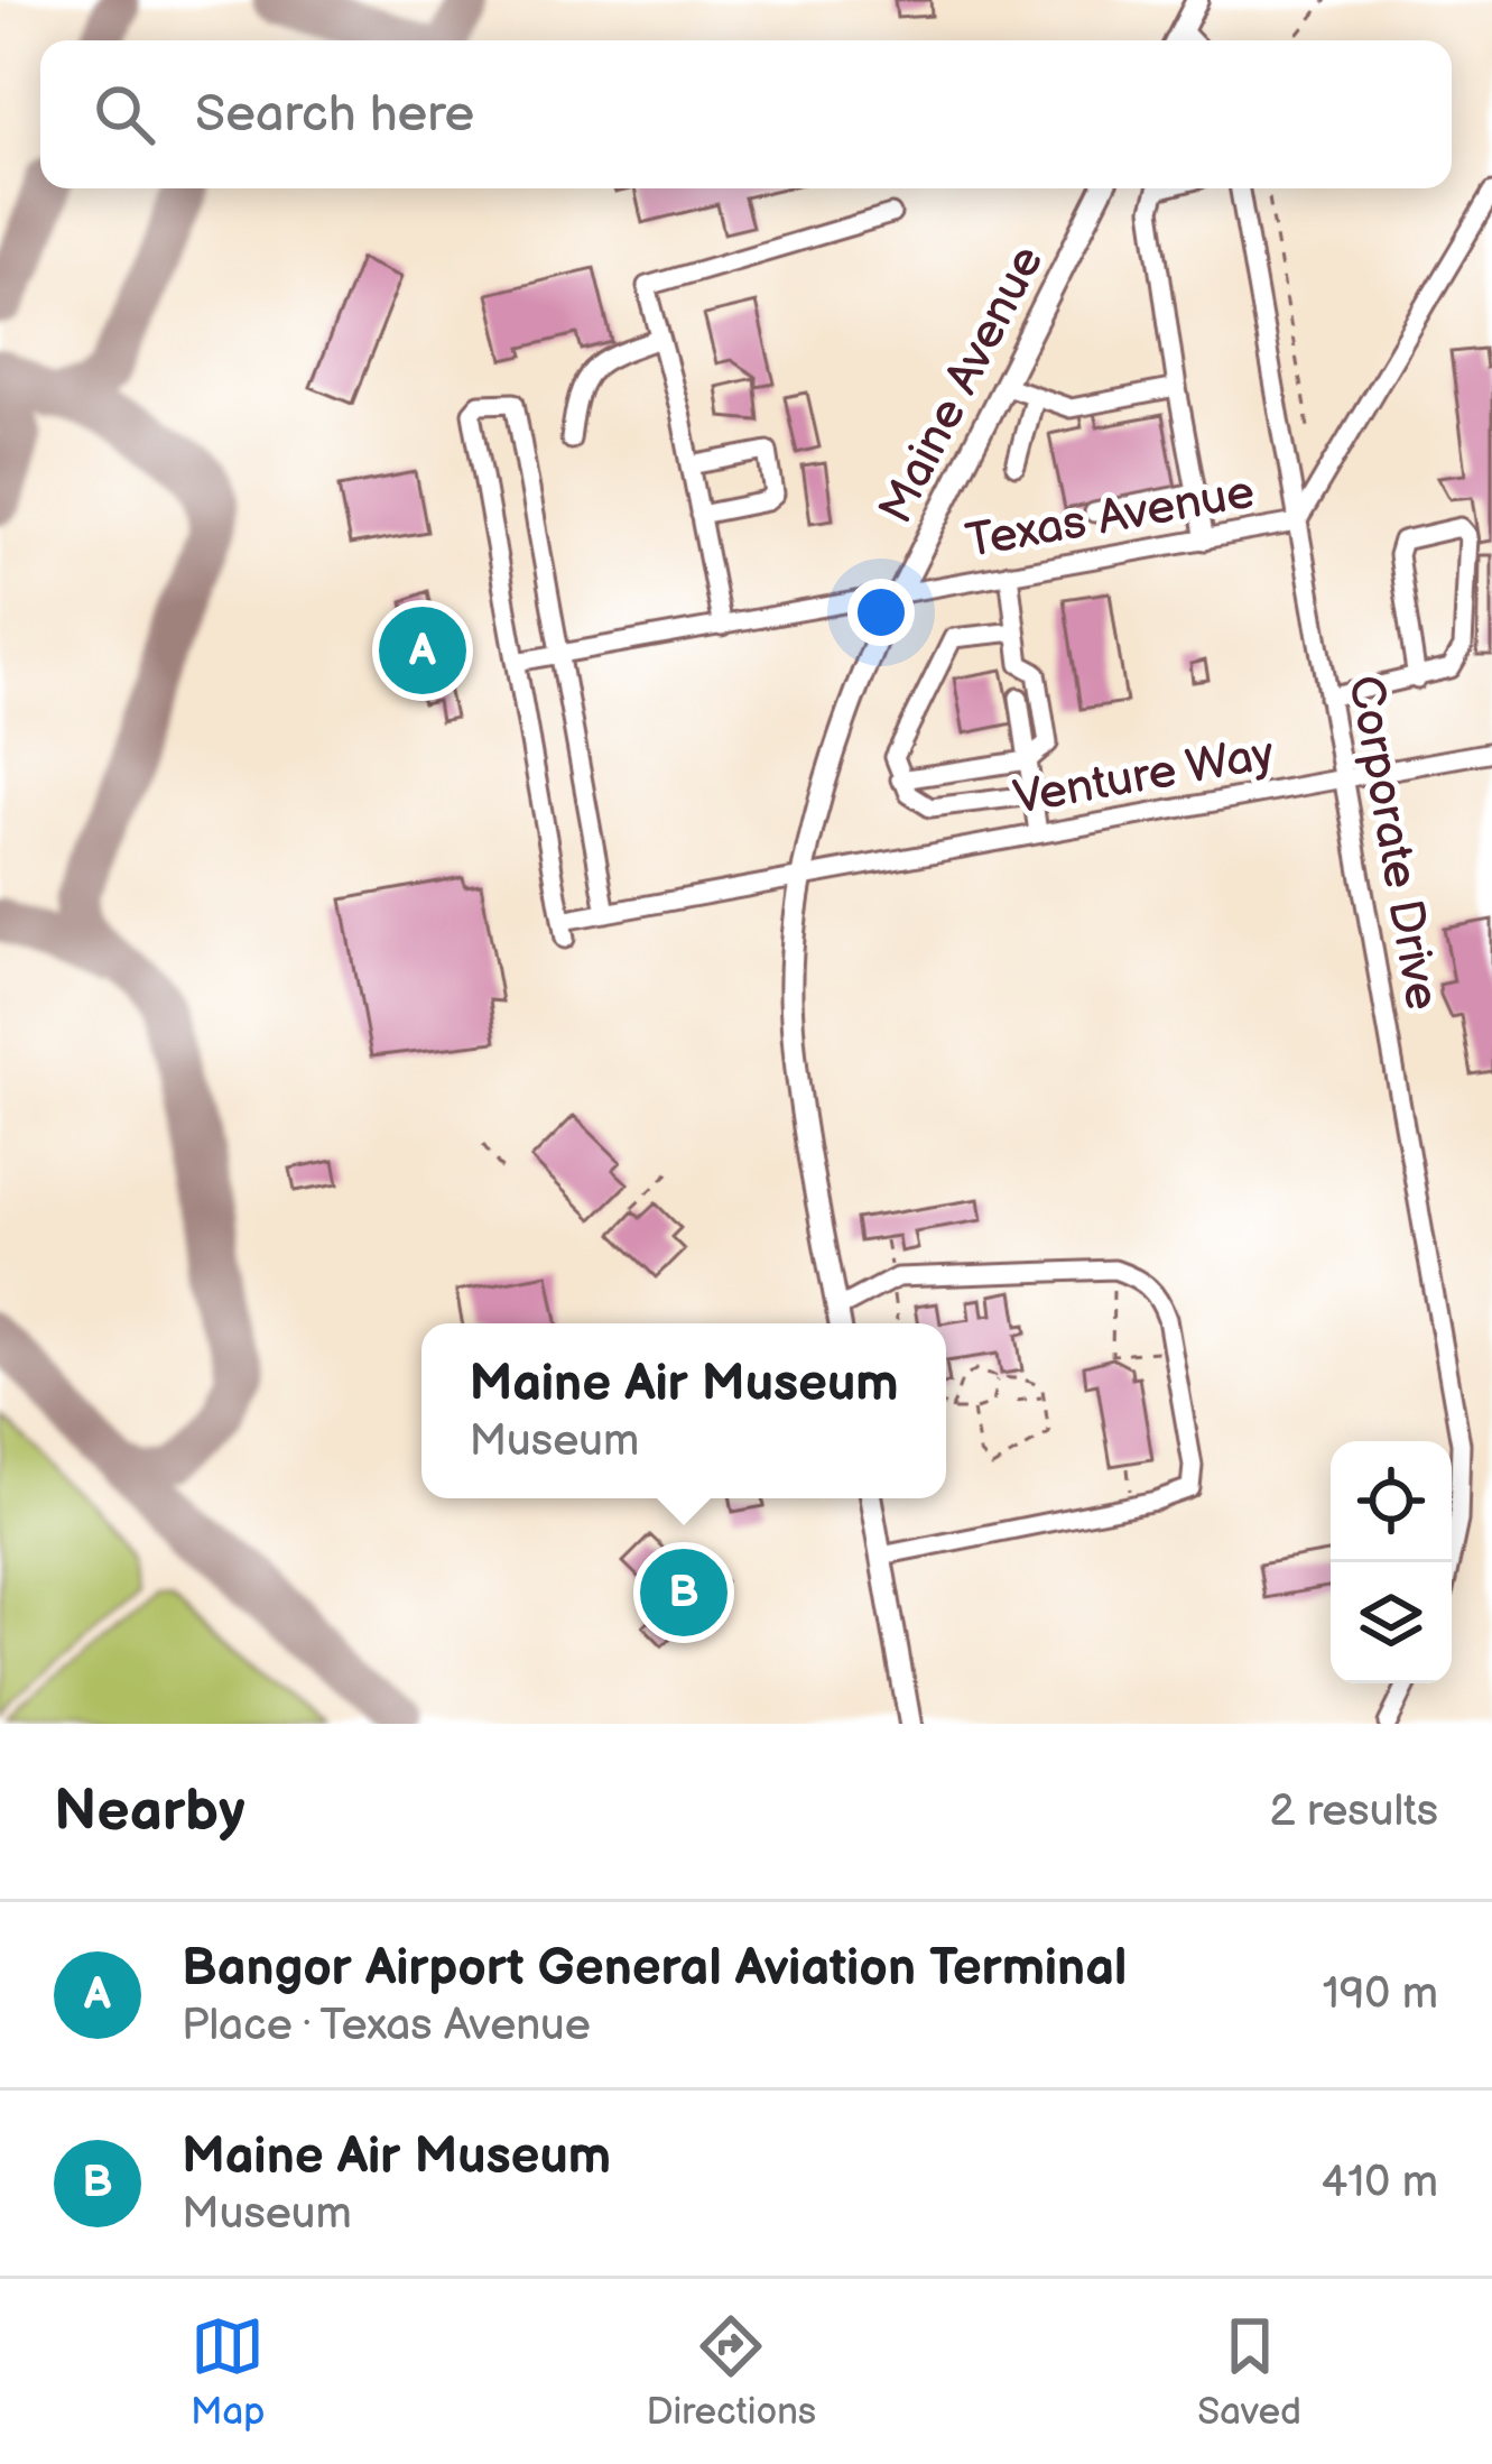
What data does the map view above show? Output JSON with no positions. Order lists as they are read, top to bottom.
{
  "streets": {
    "main road": ["Maine Avenue"],
    "street": ["Texas Avenue", "Venture Way", "Corporate Drive"]
  },
  "crossings": [
    ["Maine Avenue", "Texas Avenue"],
    ["Maine Avenue", "Venture Way"],
    ["Texas Avenue", "Venture Way"],
    ["Texas Avenue", "Corporate Drive"],
    ["Venture Way", "Corporate Drive"]
  ],
  "page": {
    "search": "Search here",
    "pins": ["A", "B"],
    "popup": ["Maine Air Museum", "Museum"],
    "heading": ["Nearby", "2 results"],
    "list": [
      {
        "mark": "A",
        "name": "Bangor Airport General Aviation Terminal",
        "note": "Place · Texas Avenue",
        "value": "190 m"
      },
      {
        "mark": "B",
        "name": "Maine Air Museum",
        "note": "Museum",
        "value": "410 m"
      }
    ],
    "nav": ["Map", "Directions", "Saved"]
  }
}
